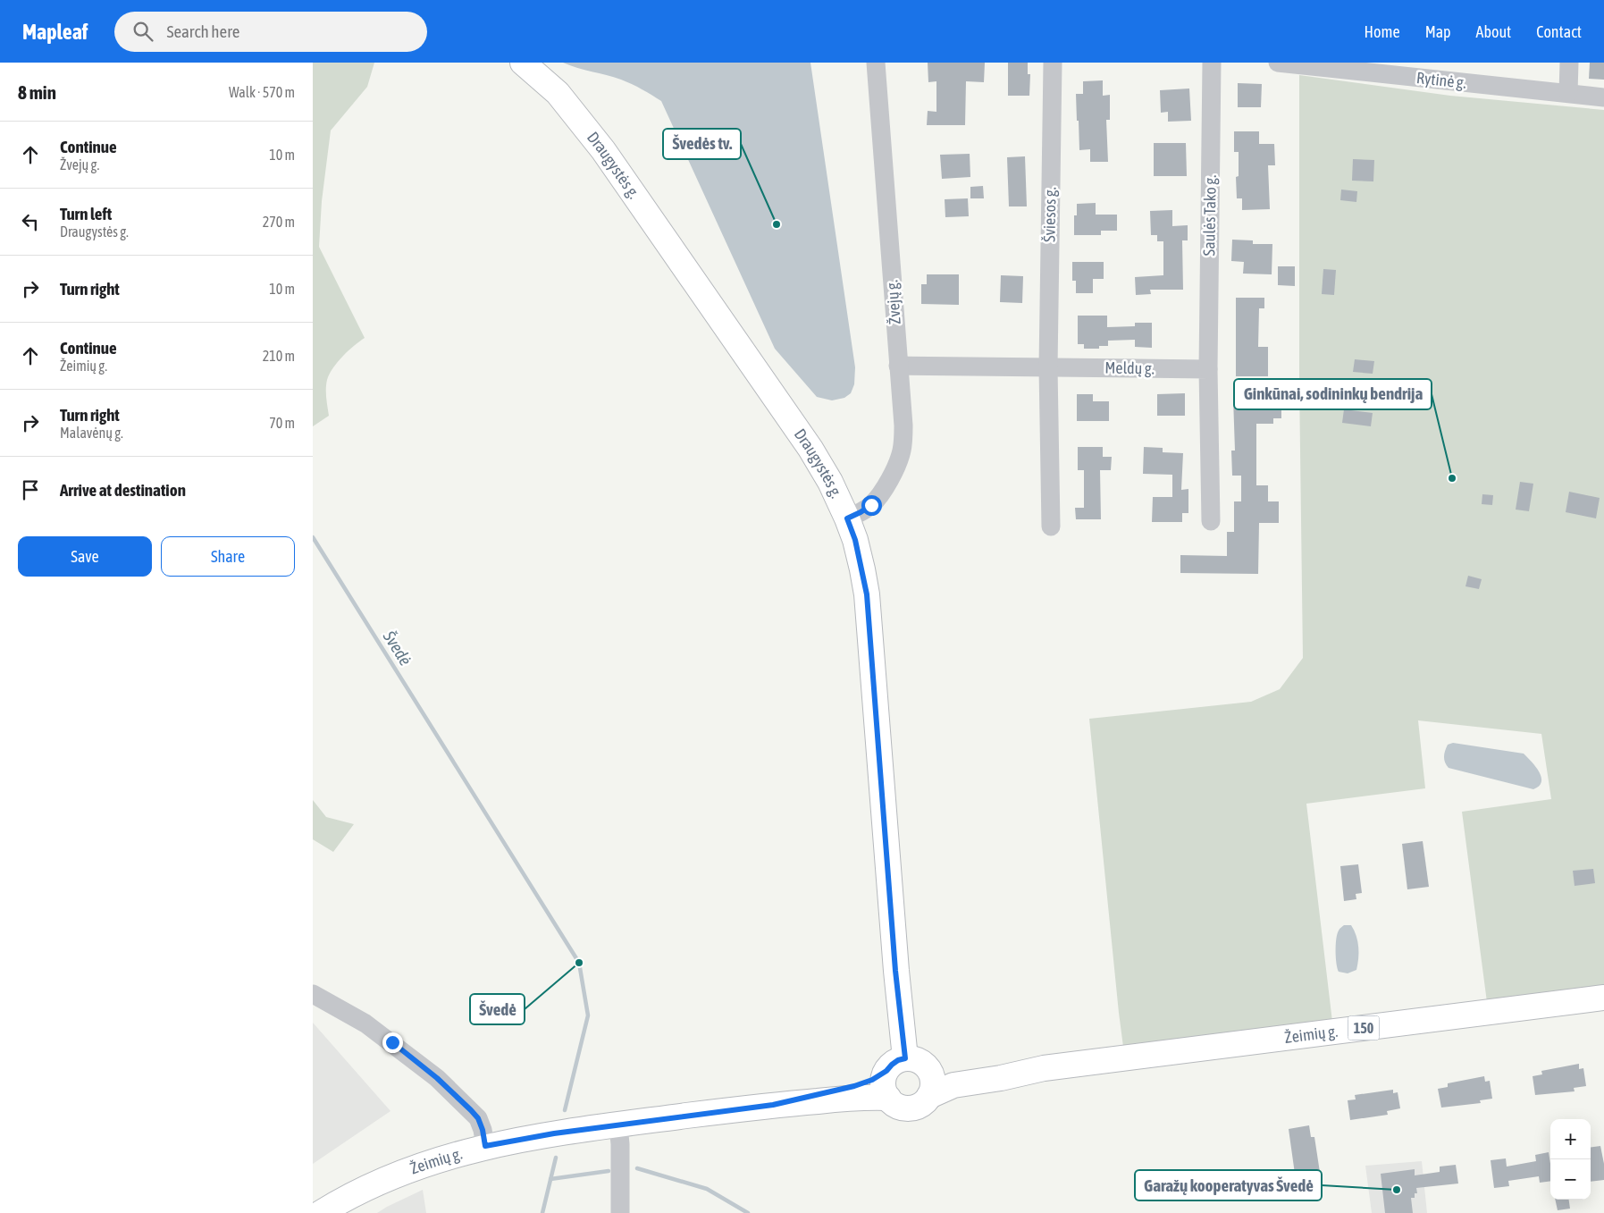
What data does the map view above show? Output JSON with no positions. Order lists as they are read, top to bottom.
{
  "streets": {
    "main road": ["Draugystės g.", "150", "Žeimių g."],
    "street": [
      "Rytinė g.",
      "Šviesos g.",
      "Saulės Tako g.",
      "Žvejų g.",
      "Meldų g."
    ]
  },
  "crossings": [
    ["Draugystės g.", "Žvejų g."],
    ["Draugystės g.", "Žeimių g."],
    ["Šviesos g.", "Meldų g."],
    ["Saulės Tako g.", "Meldų g."],
    ["Žvejų g.", "Meldų g."]
  ],
  "water": ["Švedė"],
  "places": [
    "Švedės tv.",
    "Ginkūnai, sodininkų bendrija",
    "Švedė",
    "Garažų kooperatyvas Švedė"
  ],
  "page": {
    "header": "Mapleaf",
    "search": "Search here",
    "nav": [
      "Home",
      "Map",
      "About",
      "Contact"
    ],
    "heading": ["8 min", "Walk · 570 m"],
    "list": [
      ["Continue", "Žvejų g.", "10 m"],
      ["Turn left", "Draugystės g.", "270 m"],
      ["Turn right", "10 m"],
      ["Continue", "Žeimių g.", "210 m"],
      ["Turn right", "Malavėnų g.", "70 m"],
      "Arrive at destination"
    ],
    "buttons": ["Save", "Share"],
    "map_buttons": ["+", "−"]
  }
}
